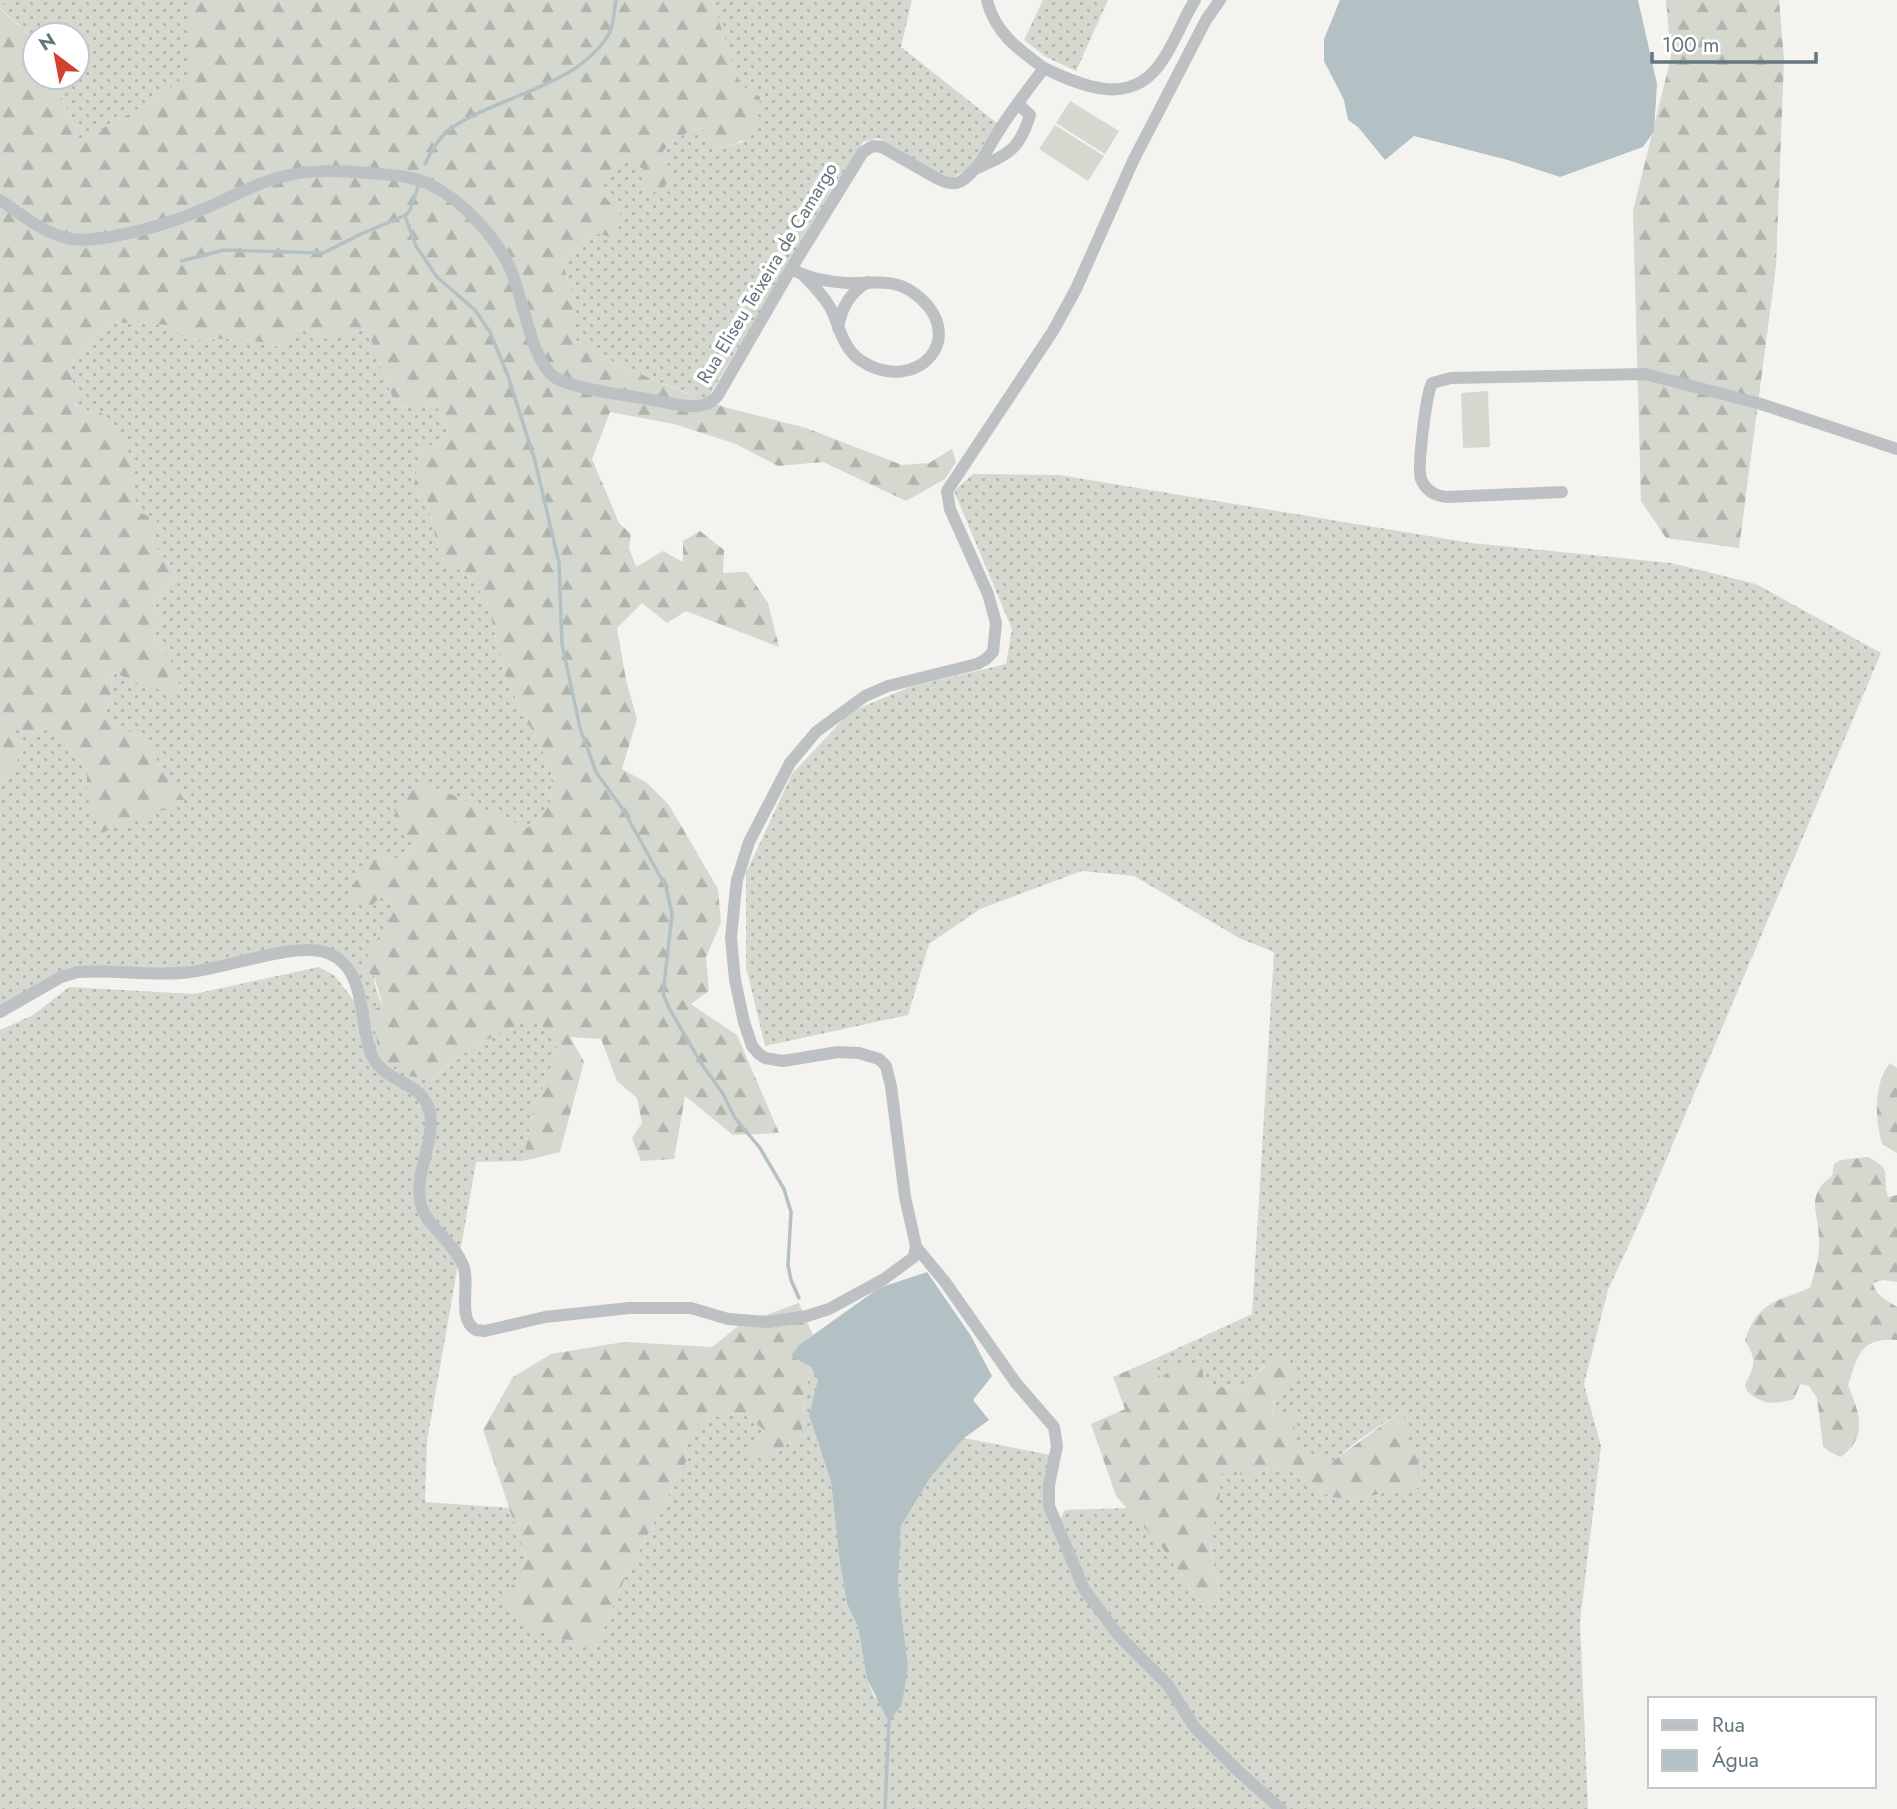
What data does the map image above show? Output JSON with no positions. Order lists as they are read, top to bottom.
{
  "streets": {
    "street": ["Rua Eliseu Teixeira de Camargo"]
  },
  "legend": ["Rua", "Água"],
  "scale_bar": "100 m",
  "north": "top left"
}
